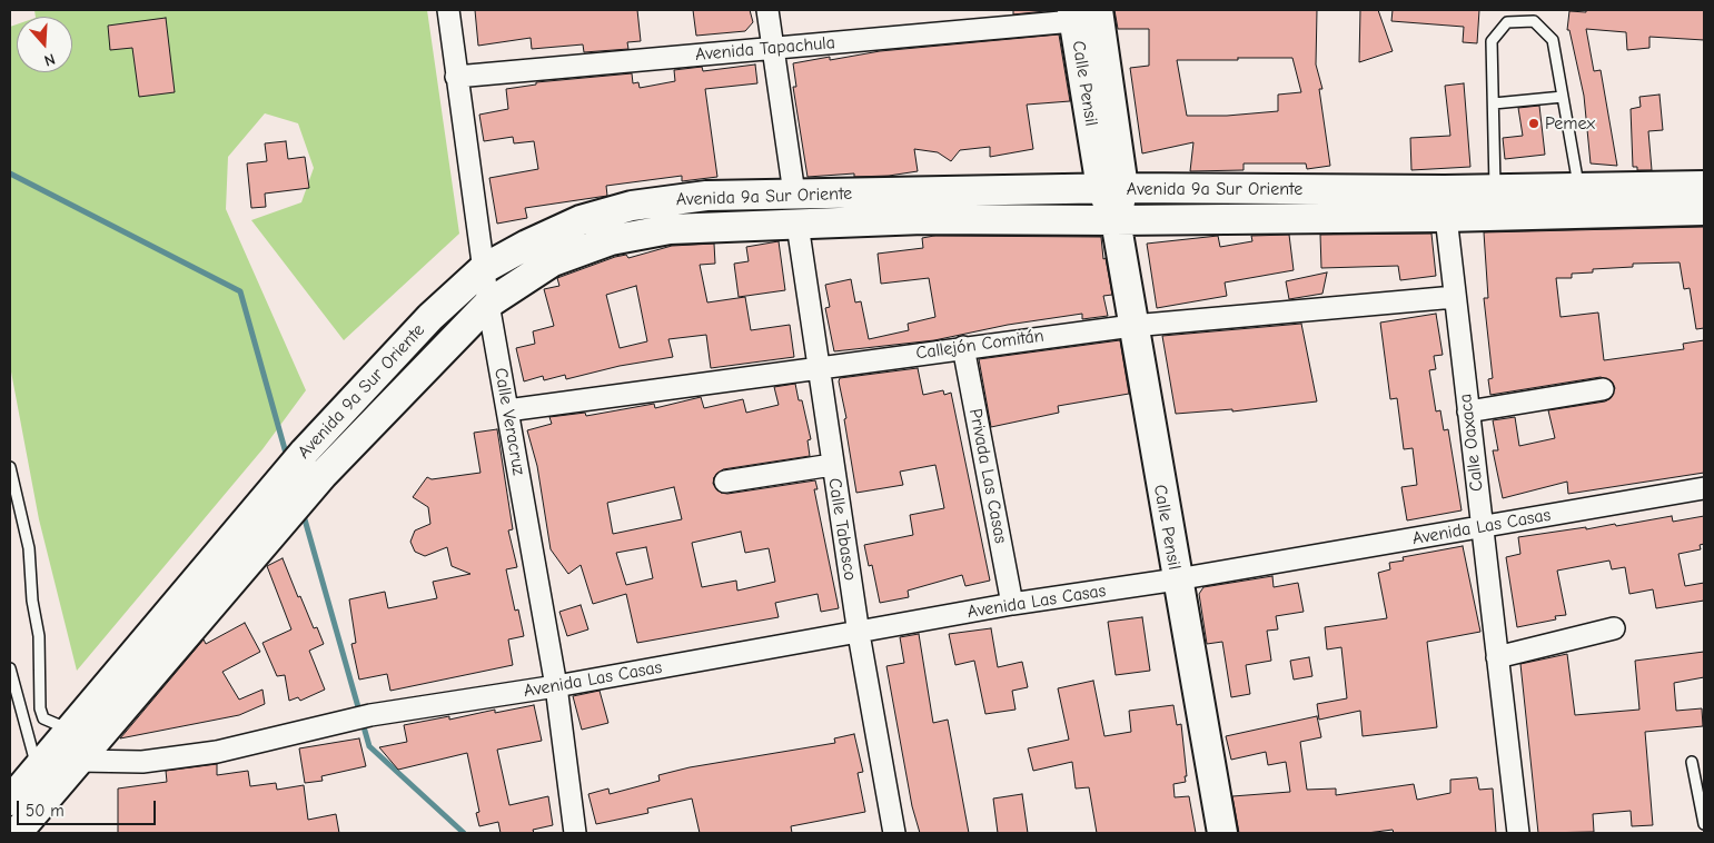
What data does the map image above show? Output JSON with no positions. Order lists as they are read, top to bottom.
{
  "streets": {
    "main road": ["Calle Pensil", "Avenida 9a Sur Oriente"],
    "street": [
      "Avenida Tapachula",
      "Callejón Comitán",
      "Calle Veracruz",
      "Calle Oaxaca",
      "Privada Las Casas",
      "Avenida Las Casas",
      "Calle Tabasco"
    ]
  },
  "crossings": [
    ["Avenida Tapachula", "Calle Pensil"],
    ["Avenida Tapachula", "Calle Veracruz"],
    ["Calle Pensil", "Avenida 9a Sur Oriente"],
    ["Calle Pensil", "Callejón Comitán"],
    ["Calle Pensil", "Avenida Las Casas"],
    ["Avenida 9a Sur Oriente", "Calle Veracruz"],
    ["Avenida 9a Sur Oriente", "Calle Oaxaca"],
    ["Avenida 9a Sur Oriente", "Avenida Las Casas"],
    ["Avenida 9a Sur Oriente", "Calle Tabasco"],
    ["Callejón Comitán", "Calle Veracruz"],
    ["Callejón Comitán", "Calle Oaxaca"],
    ["Callejón Comitán", "Privada Las Casas"],
    ["Callejón Comitán", "Calle Tabasco"],
    ["Calle Veracruz", "Avenida Las Casas"],
    ["Calle Oaxaca", "Avenida Las Casas"],
    ["Privada Las Casas", "Avenida Las Casas"],
    ["Avenida Las Casas", "Calle Tabasco"]
  ],
  "places": ["Pemex"],
  "scale_bar": "50 m",
  "north": "bottom"
}
